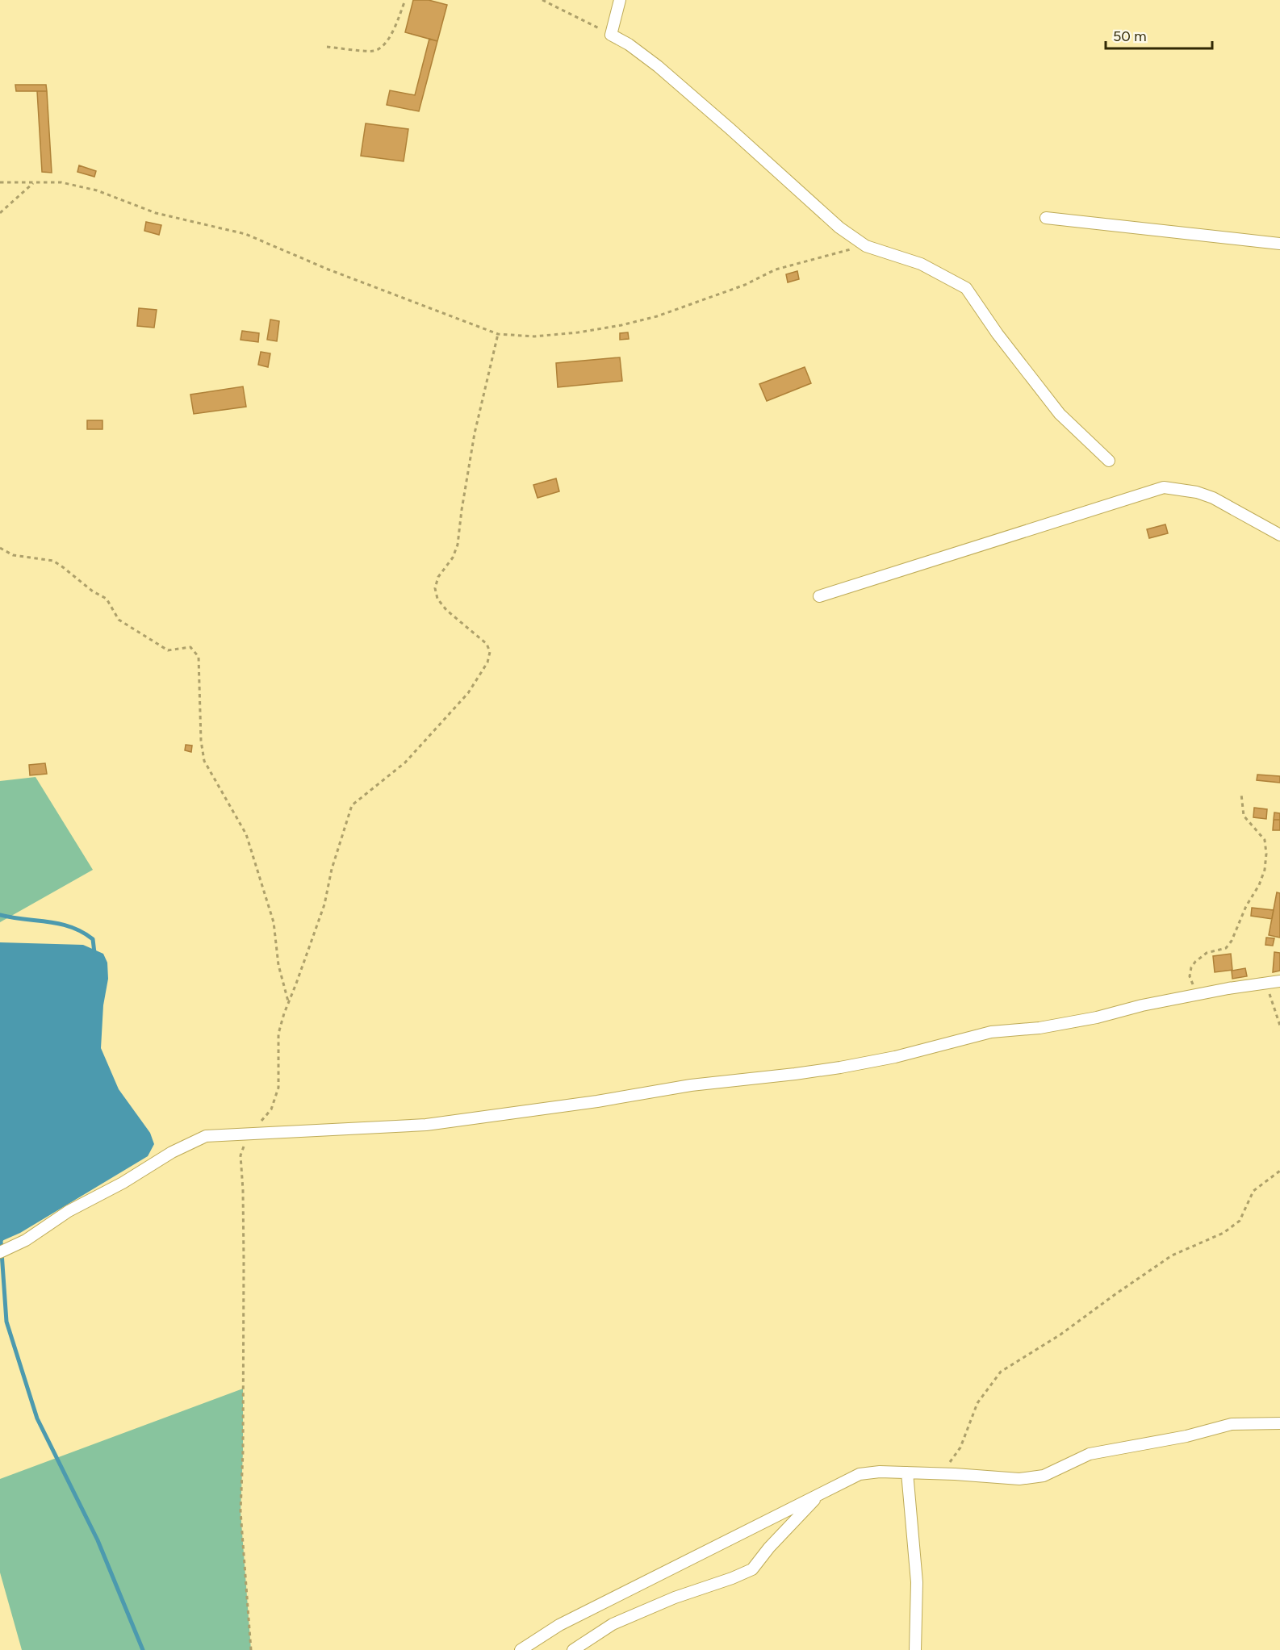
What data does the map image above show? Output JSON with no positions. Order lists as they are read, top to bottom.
{
  "scale_bar": "50 m"
}
